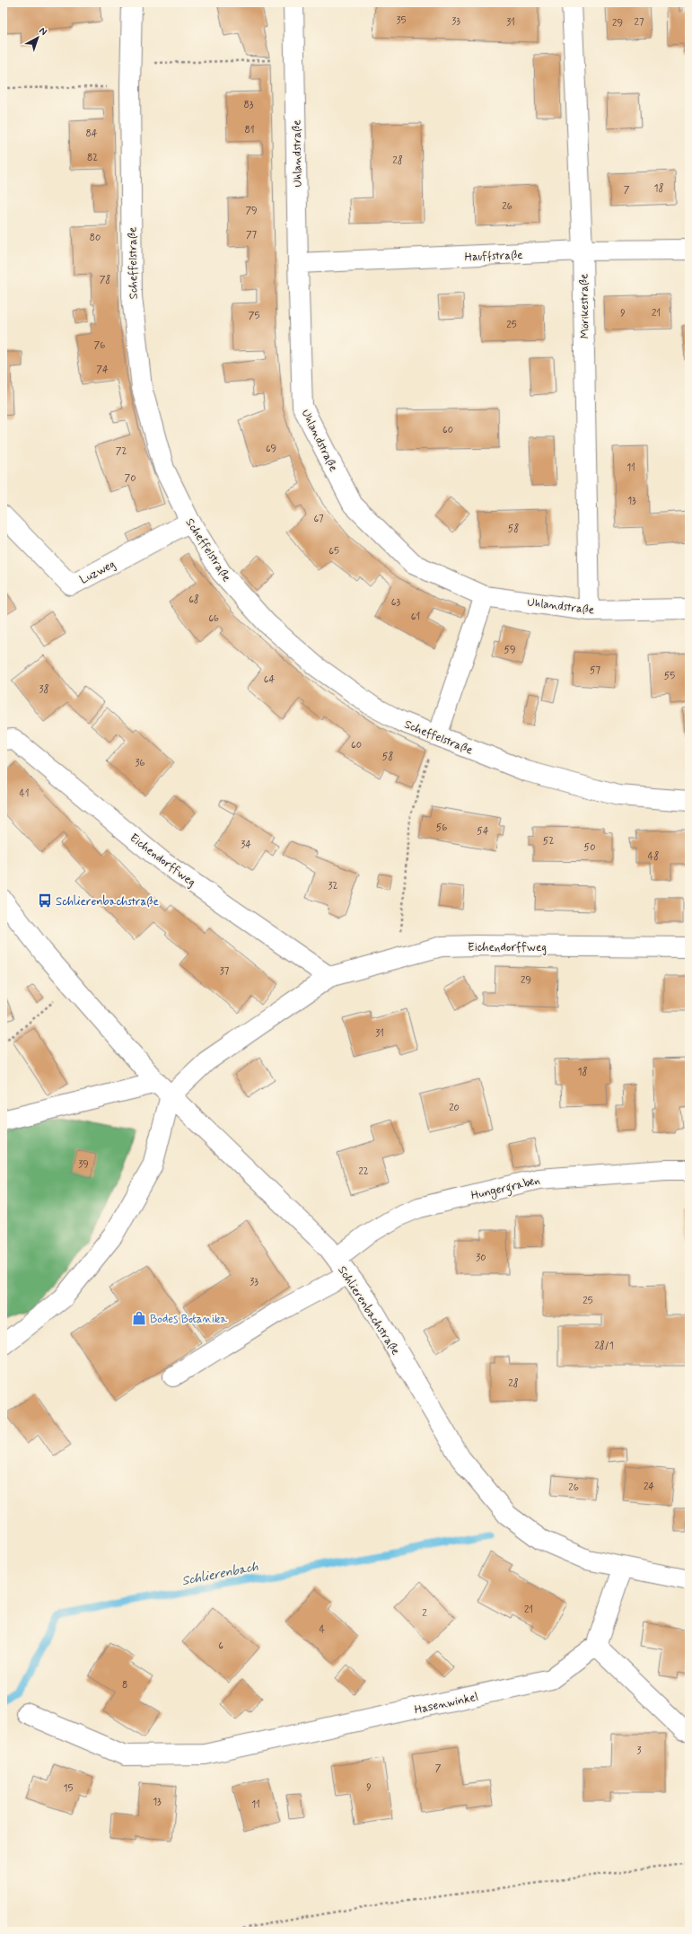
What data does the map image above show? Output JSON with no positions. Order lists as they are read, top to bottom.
{
  "streets": {
    "street": [
      "Uhlandstraße",
      "Hauffstraße",
      "Scheffelstraße",
      "Mörikestraße",
      "Luzweg",
      "Eichendorffweg",
      "Hungergraben",
      "Schlierenbachstraße",
      "Hasenwinkel"
    ]
  },
  "crossings": [
    ["Uhlandstraße", "Hauffstraße"],
    ["Uhlandstraße", "Mörikestraße"],
    ["Hauffstraße", "Mörikestraße"],
    ["Scheffelstraße", "Luzweg"],
    ["Eichendorffweg", "Schlierenbachstraße"],
    ["Hungergraben", "Schlierenbachstraße"]
  ],
  "water": ["Schlierenbach"],
  "places": {
    "bus stop": ["Schlierenbachstraße"],
    "shop": ["Bodes Botanika"]
  },
  "house_numbers": [
    "35",
    "33",
    "31",
    "27",
    "29",
    "83",
    "81",
    "84",
    "82",
    "28",
    "18",
    "7",
    "26",
    "79",
    "77",
    "80",
    "78",
    "9",
    "21",
    "75",
    "25",
    "76",
    "74",
    "60",
    "69",
    "72",
    "11",
    "70",
    "13",
    "67",
    "58",
    "65",
    "68",
    "63",
    "61",
    "66",
    "59",
    "57",
    "55",
    "64",
    "38",
    "60",
    "58",
    "36",
    "41",
    "56",
    "54",
    "52",
    "34",
    "50",
    "48",
    "32",
    "37",
    "29",
    "31",
    "18",
    "20",
    "39",
    "22",
    "30",
    "33",
    "25",
    "28/1",
    "28",
    "24",
    "26",
    "21",
    "2",
    "4",
    "6",
    "8",
    "3",
    "7",
    "9",
    "15",
    "13",
    "11"
  ],
  "north": "top right"
}
